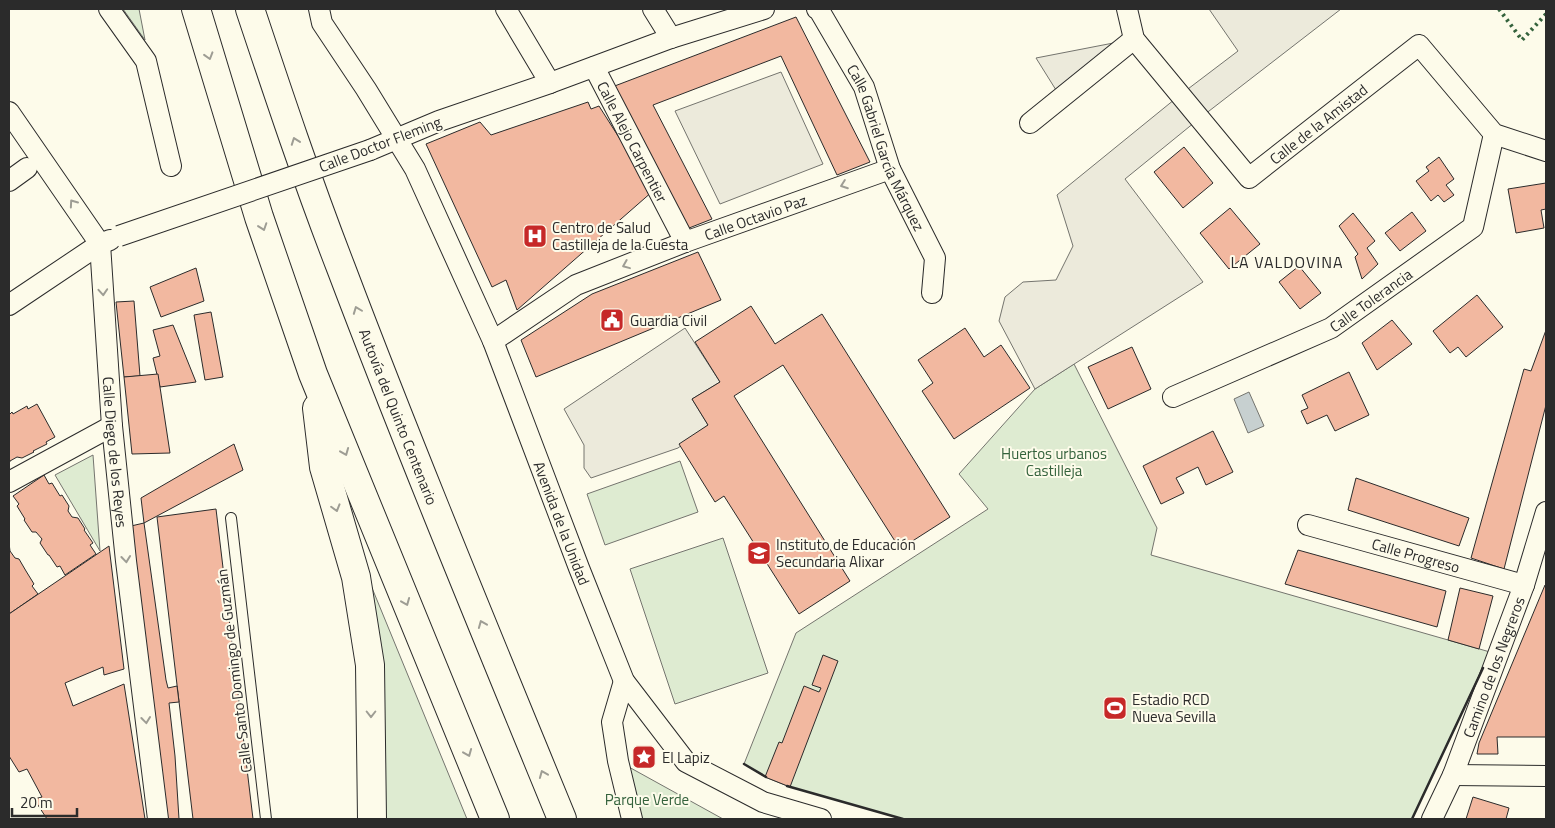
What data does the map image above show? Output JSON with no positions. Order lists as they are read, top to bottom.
{
  "streets": {
    "highway": ["Autovía del Quinto Centenario"],
    "street": [
      "Calle de la Amistad",
      "Calle Alejo Carpentier",
      "Calle Doctor Fleming",
      "Calle Gabriel García Márquez",
      "Calle Octavio Paz",
      "Calle Tolerancia",
      "Calle Diego de los Reyes",
      "Avenida de la Unidad",
      "Calle Progreso",
      "Camino de los Negreros"
    ],
    "lane": ["Calle Santo Domingo de Guzmán"]
  },
  "crossings": [
    ["Calle de la Amistad", "Calle Tolerancia"],
    ["Calle Alejo Carpentier", "Calle Doctor Fleming"],
    ["Calle Alejo Carpentier", "Calle Octavio Paz"],
    ["Calle Doctor Fleming", "Calle Diego de los Reyes"],
    ["Calle Doctor Fleming", "Avenida de la Unidad"],
    ["Calle Gabriel García Márquez", "Calle Octavio Paz"],
    ["Calle Octavio Paz", "Avenida de la Unidad"],
    ["Calle Progreso", "Camino de los Negreros"]
  ],
  "one_way": ["Calle Octavio Paz", "Calle Diego de los Reyes"],
  "districts": ["LA VALDOVINA"],
  "parks": ["Huertos urbanos Castilleja", "Parque Verde"],
  "places": {
    "hospital": ["Centro de Salud Castilleja de la Cuesta"],
    "public building": ["Guardia Civil"],
    "school or university": ["Instituto de Educación Secundaria Alixar"],
    "sports": ["Estadio RCD Nueva Sevilla"],
    "place": ["El Lapiz"]
  },
  "scale_bar": "20 m"
}
